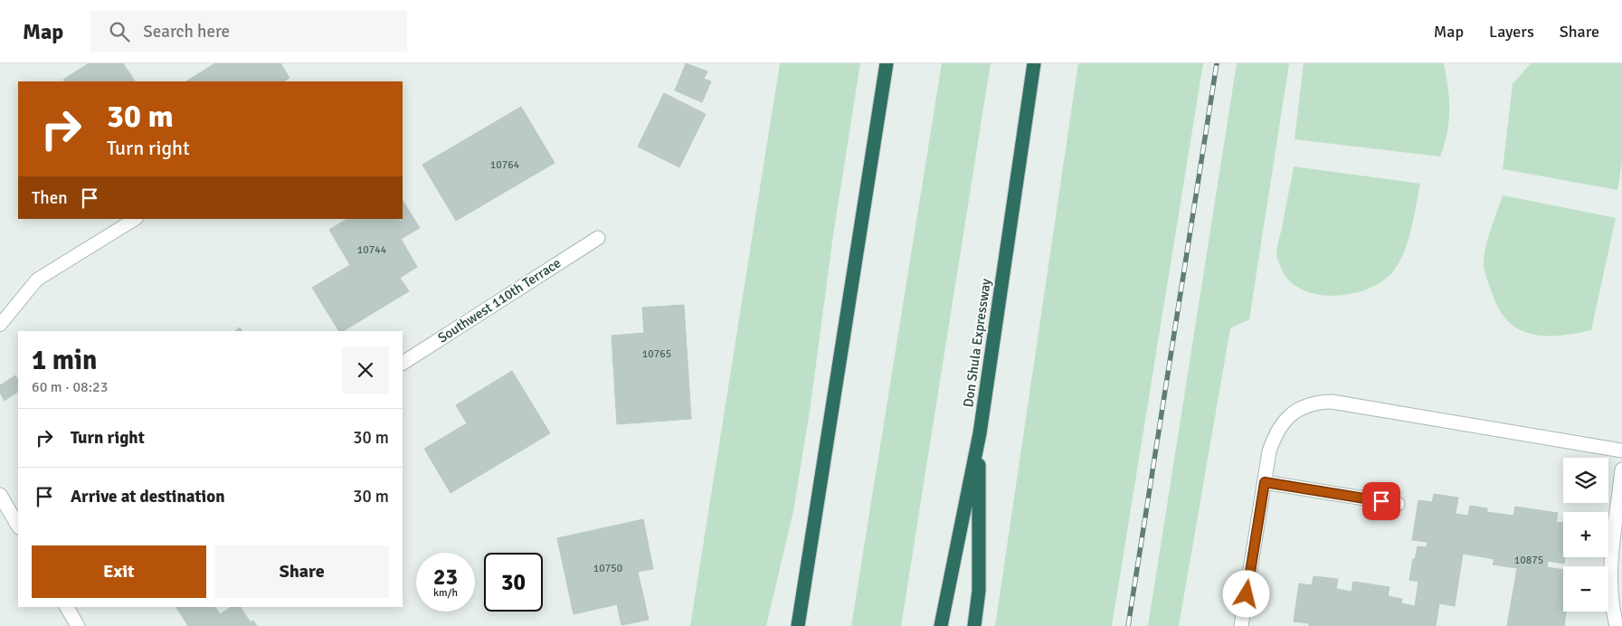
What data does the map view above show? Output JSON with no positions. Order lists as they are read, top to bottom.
{
  "streets": {
    "highway": ["Don Shula Expressway"],
    "street": ["Southwest 110th Terrace"]
  },
  "house_numbers": [
    "10764",
    "10744",
    "10765",
    "10875",
    "10750"
  ],
  "page": {
    "header": "Map",
    "search": "Search here",
    "nav": ["Map", "Layers", "Share"],
    "turn": ["30 m", "Turn right"],
    "then": "Then",
    "heading": ["1 min", "60 m · 08:23"],
    "list": [
      {
        "name": "Turn right",
        "value": "30 m"
      },
      {
        "name": "Arrive at destination",
        "value": "30 m"
      }
    ],
    "map_buttons": ["+", "−"],
    "buttons": ["Exit", "Share"],
    "speed": "23 km/h",
    "limit": "30"
  }
}
